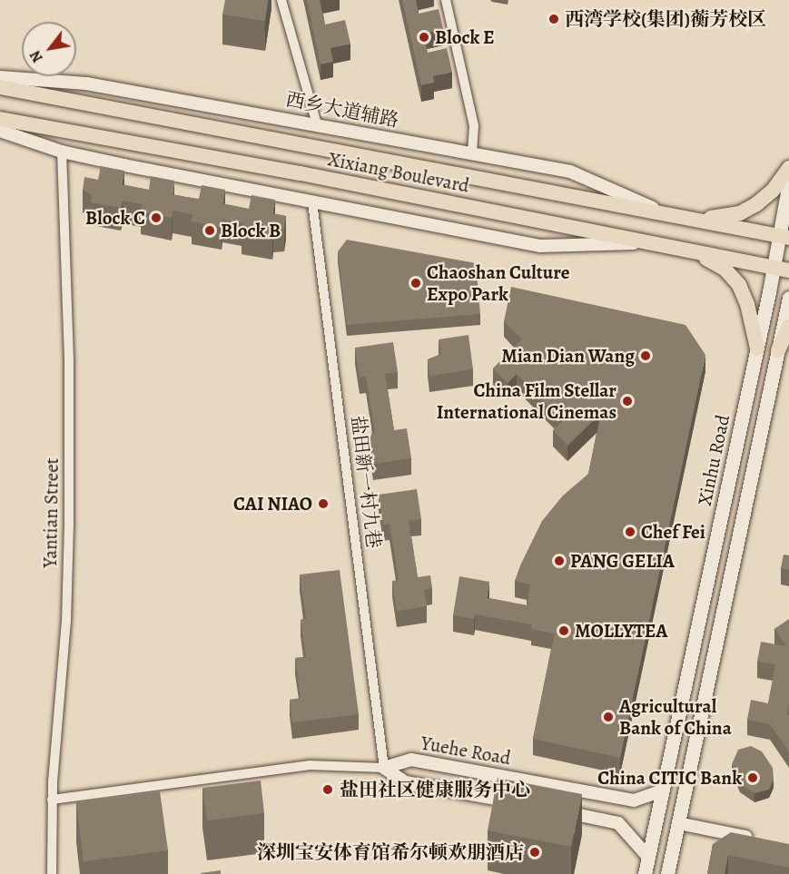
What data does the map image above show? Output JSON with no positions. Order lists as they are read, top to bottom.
{
  "streets": {
    "main road": ["Xixiang Boulevard", "Xinhu Road"],
    "street": [
      "西乡大道辅路",
      "盐田新一村九巷",
      "Yantian Street",
      "Yuehe Road"
    ]
  },
  "crossings": [
    ["西乡大道辅路", "Xixiang Boulevard"],
    ["Xixiang Boulevard", "Xinhu Road"],
    ["Xinhu Road", "Yuehe Road"],
    ["盐田新一村九巷", "Yuehe Road"]
  ],
  "places": [
    "西湾学校(集团)蘅芳校区",
    "Block E",
    "Block C",
    "Block B",
    "Chaoshan Culture Expo Park",
    "Mian Dian Wang",
    "China Film Stellar International Cinemas",
    "CAI NIAO",
    "Chef Fei",
    "PANG GELIA",
    "MOLLYTEA",
    "Agricultural Bank of China",
    "China CITIC Bank",
    "盐田社区健康服务中心",
    "深圳宝安体育馆希尔顿欢朋酒店"
  ],
  "north": "bottom left"
}
